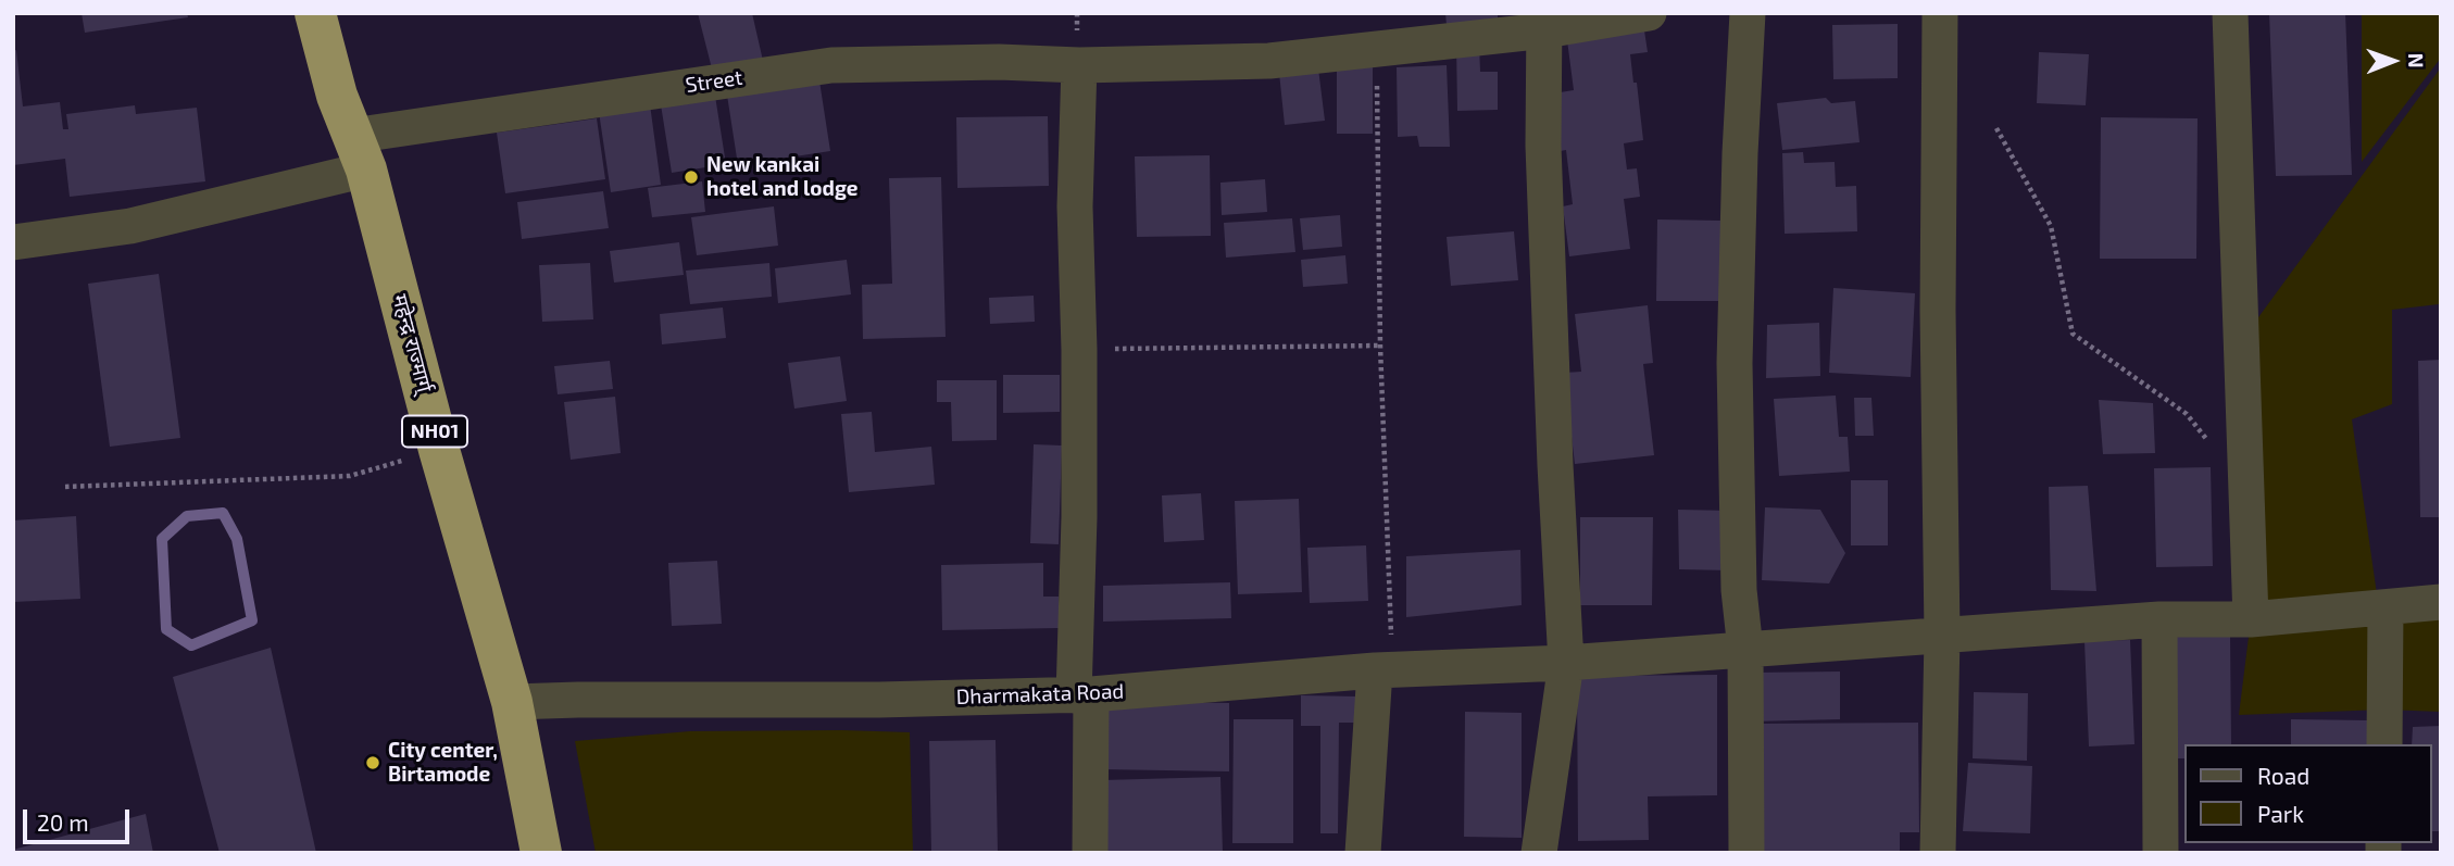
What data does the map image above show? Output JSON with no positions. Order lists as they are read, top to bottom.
{
  "streets": {
    "highway": ["महेन्द्र राज्मार्ग्", "NH01"],
    "street": ["Street", "Dharmakata Road"]
  },
  "crossings": [
    ["Street", "महेन्द्र राज्मार्ग्"],
    ["महेन्द्र राज्मार्ग्", "Dharmakata Road"]
  ],
  "places": ["New kankai hotel and lodge", "City center, Birtamode"],
  "legend": ["Road", "Park"],
  "scale_bar": "20 m",
  "north": "right"
}
